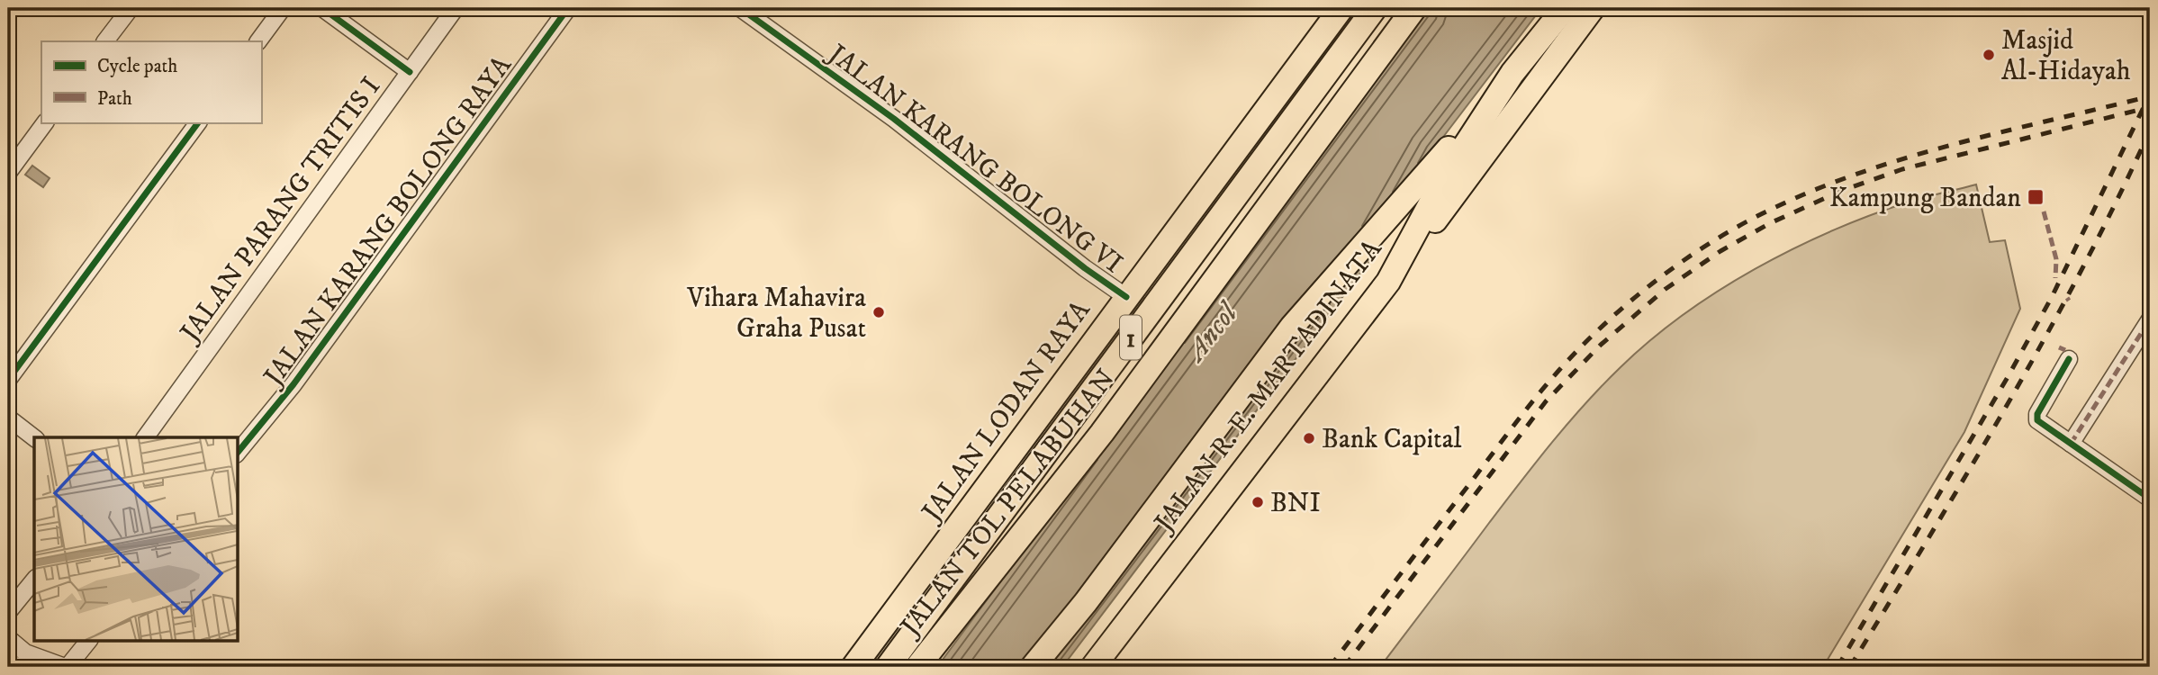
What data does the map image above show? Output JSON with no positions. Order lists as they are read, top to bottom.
{
  "streets": {
    "highway": [
      "1",
      "JALAN R. E. MARTADINATA",
      "JALAN LODAN RAYA",
      "JALAN TOL PELABUHAN"
    ],
    "street": ["JALAN KARANG BOLONG VI", "JALAN PARANG TRITIS I", "JALAN KARANG BOLONG RAYA"]
  },
  "crossings": [
    ["JALAN KARANG BOLONG VI", "JALAN LODAN RAYA"]
  ],
  "water": ["Ancol"],
  "places": {
    "other": [
      "Masjid Al-Hidayah",
      "Vihara Mahavira Graha Pusat",
      "Bank Capital",
      "BNI"
    ],
    "transit": ["Kampung Bandan"]
  },
  "legend": ["Cycle path", "Path"]
}
